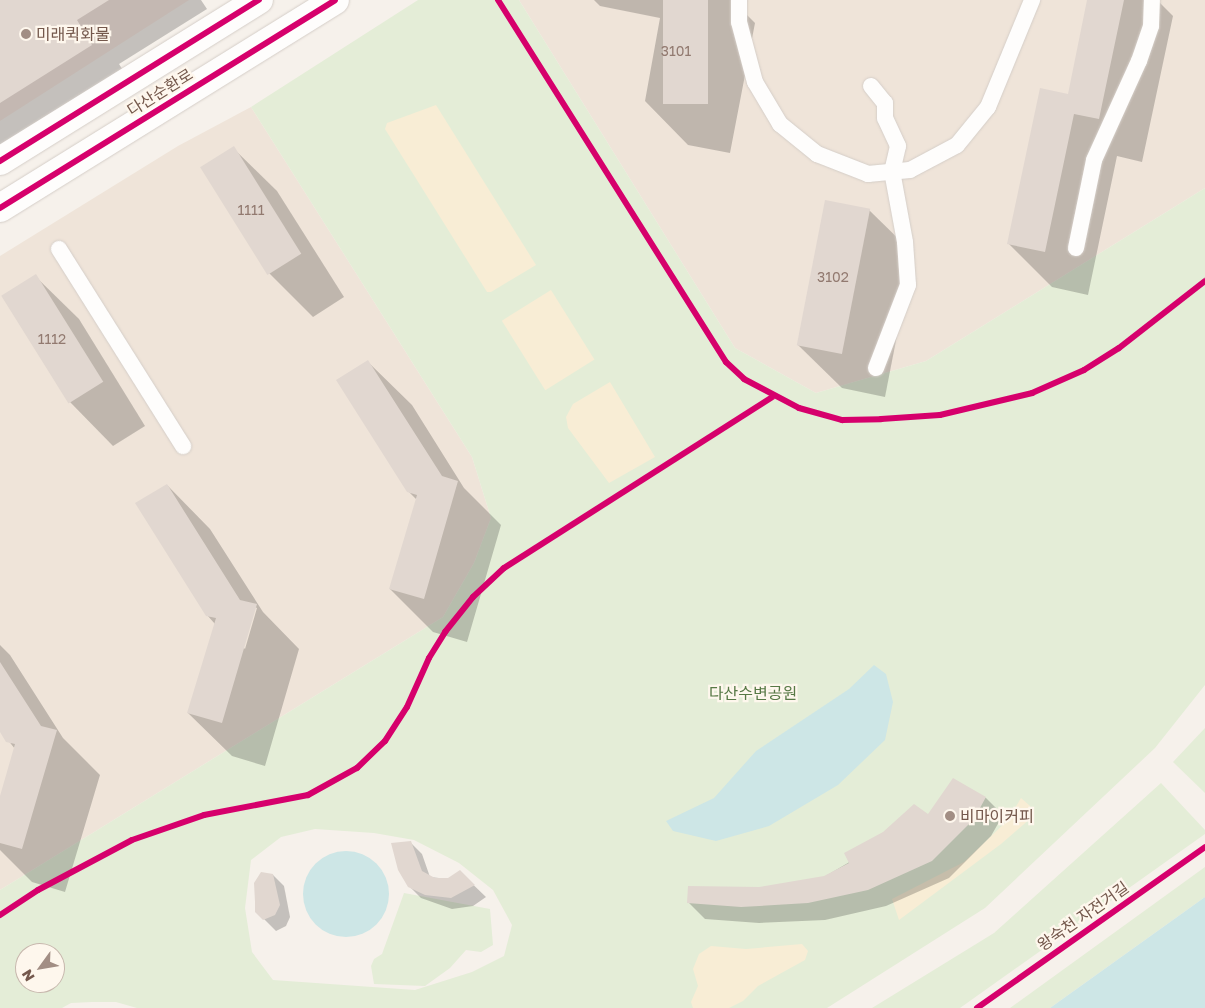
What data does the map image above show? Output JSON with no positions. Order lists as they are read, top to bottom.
{
  "streets": {
    "street": ["다산순환로"],
    "cycle path": ["왕숙천 자전거길"]
  },
  "parks": ["다산수변공원"],
  "places": ["미래퀵화물", "비마이커피"],
  "house_numbers": [
    "3101",
    "1111",
    "3102",
    "1112"
  ],
  "north": "bottom left"
}
